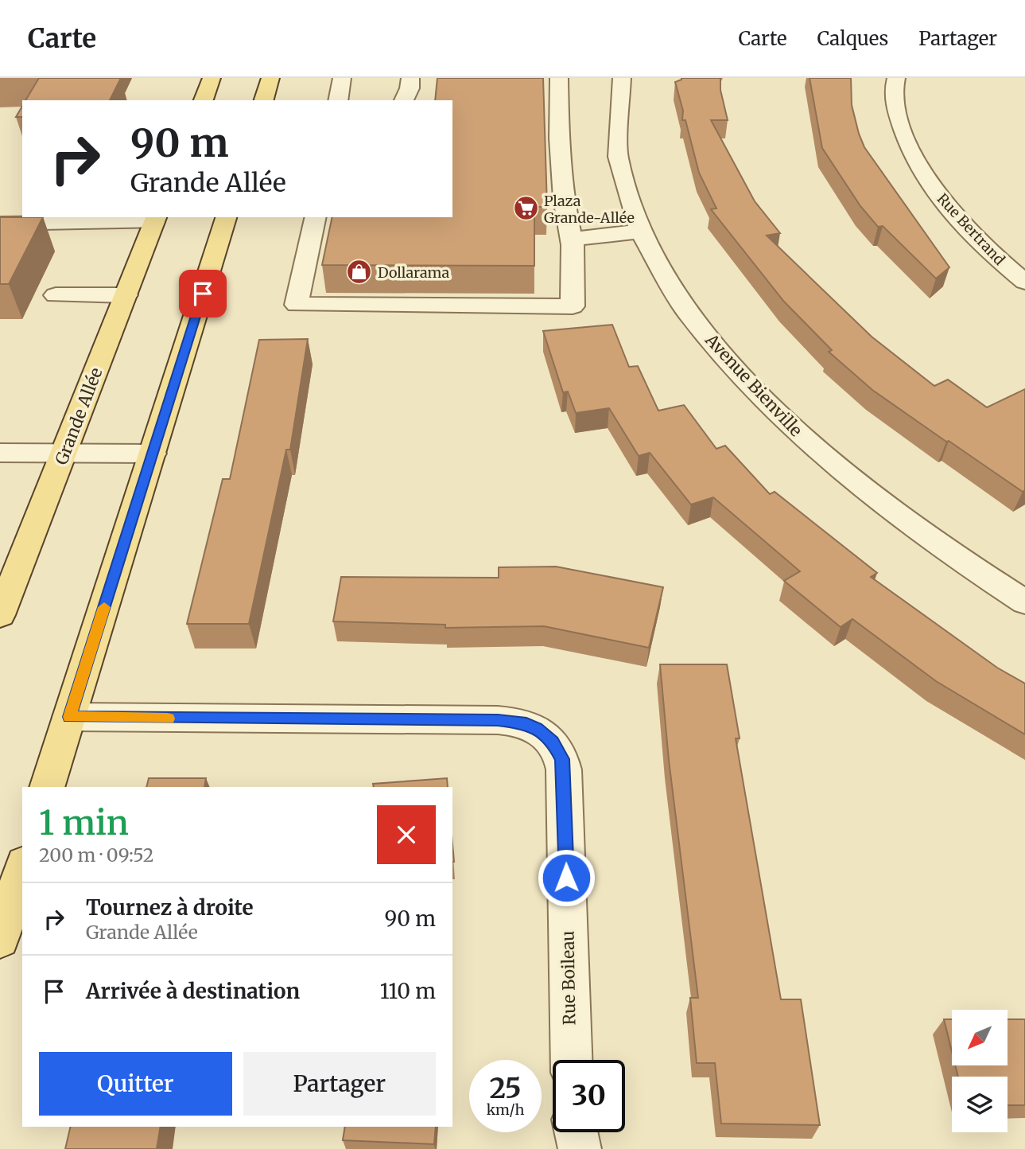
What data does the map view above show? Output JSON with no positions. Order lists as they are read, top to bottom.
{
  "streets": {
    "main road": ["Grande Allée"],
    "street": ["Rue Bertrand", "Avenue Bienville", "Rue Boileau"]
  },
  "places": {
    "supermarket": ["Plaza Grande-Allée"],
    "shop": ["Dollarama"]
  },
  "north": "bottom left",
  "page": {
    "header": "Carte",
    "nav": ["Carte", "Calques", "Partager"],
    "turn": ["90 m", "Grande Allée"],
    "heading": ["1 min", "200 m · 09:52"],
    "list": [
      {
        "name": "Tournez à droite",
        "note": "Grande Allée",
        "value": "90 m"
      },
      {
        "name": "Arrivée à destination",
        "value": "110 m"
      }
    ],
    "buttons": ["Quitter", "Partager"],
    "speed": "25 km/h",
    "limit": "30"
  }
}
